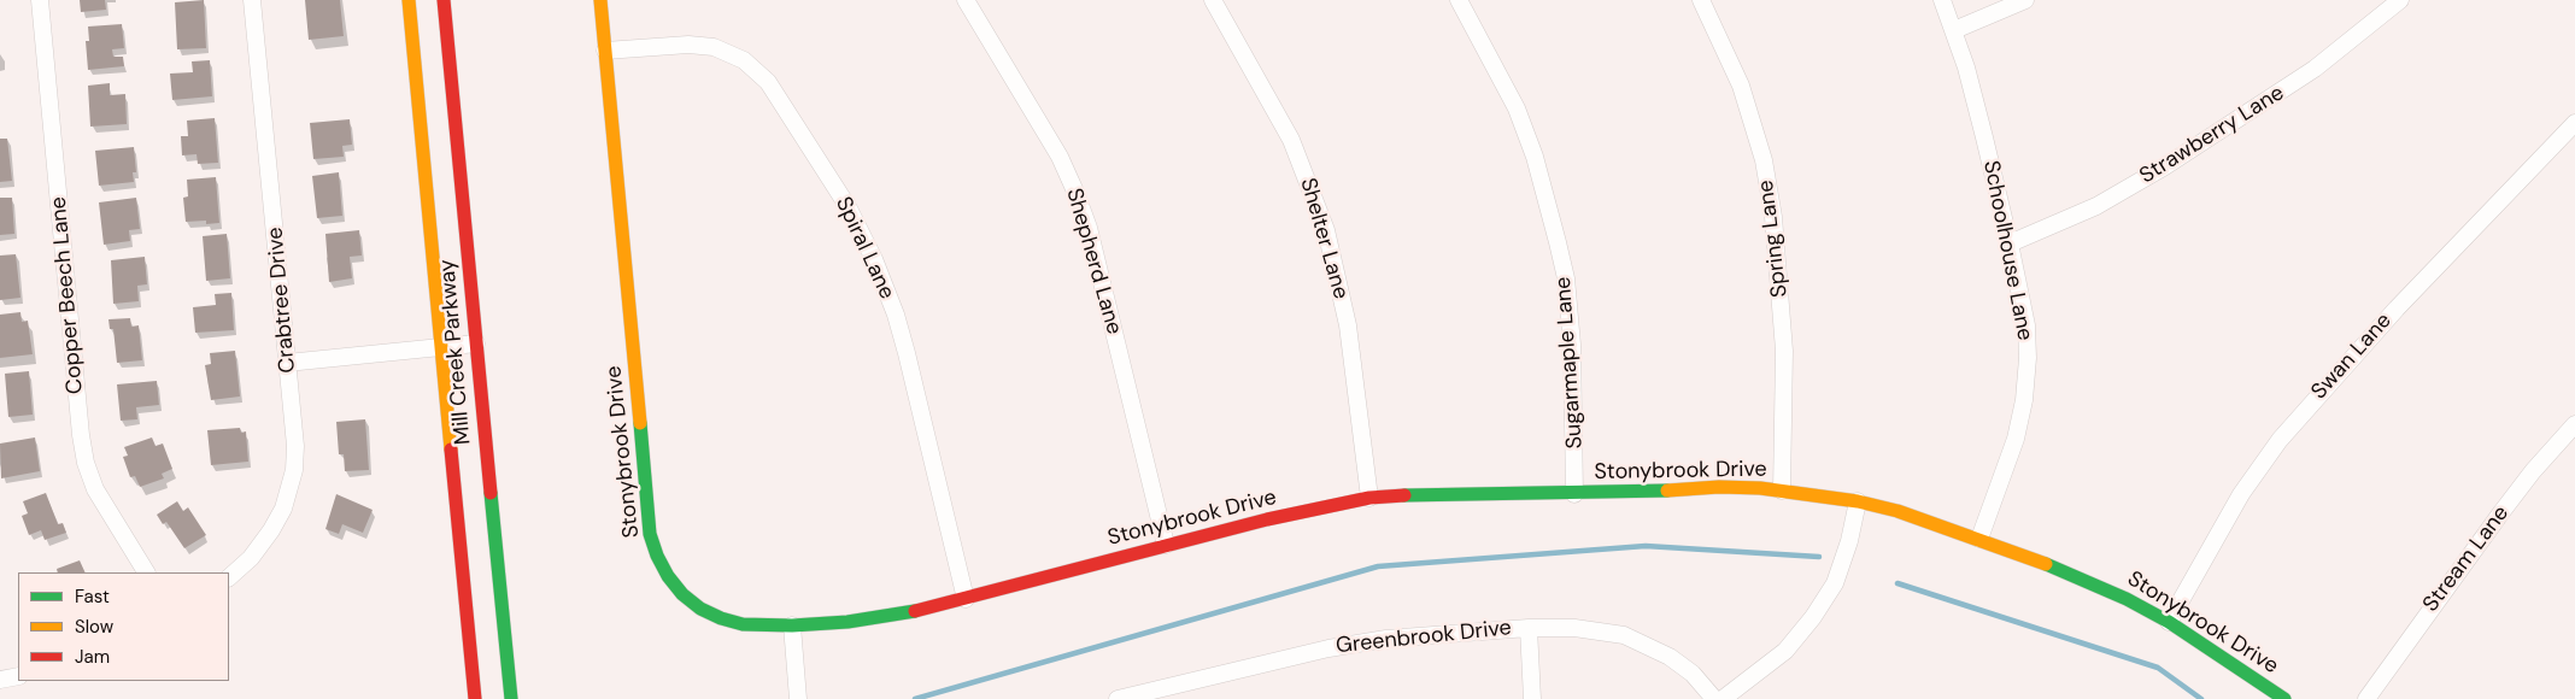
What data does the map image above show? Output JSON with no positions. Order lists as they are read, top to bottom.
{
  "streets": {
    "street": [
      "Strawberry Lane",
      "Shelter Lane",
      "Spring Lane",
      "Spiral Lane",
      "Schoolhouse Lane",
      "Shepherd Lane",
      "Copper Beech Lane",
      "Crabtree Drive",
      "Mill Creek Parkway",
      "Swan Lane",
      "Sugarmaple Lane",
      "Stonybrook Drive",
      "Stream Lane",
      "Greenbrook Drive"
    ]
  },
  "crossings": [
    ["Strawberry Lane", "Schoolhouse Lane"],
    ["Shelter Lane", "Stonybrook Drive"],
    ["Spring Lane", "Stonybrook Drive"],
    ["Spiral Lane", "Stonybrook Drive"],
    ["Schoolhouse Lane", "Stonybrook Drive"],
    ["Shepherd Lane", "Stonybrook Drive"],
    ["Swan Lane", "Stonybrook Drive"],
    ["Sugarmaple Lane", "Stonybrook Drive"]
  ],
  "legend": ["Fast", "Slow", "Jam"]
}
